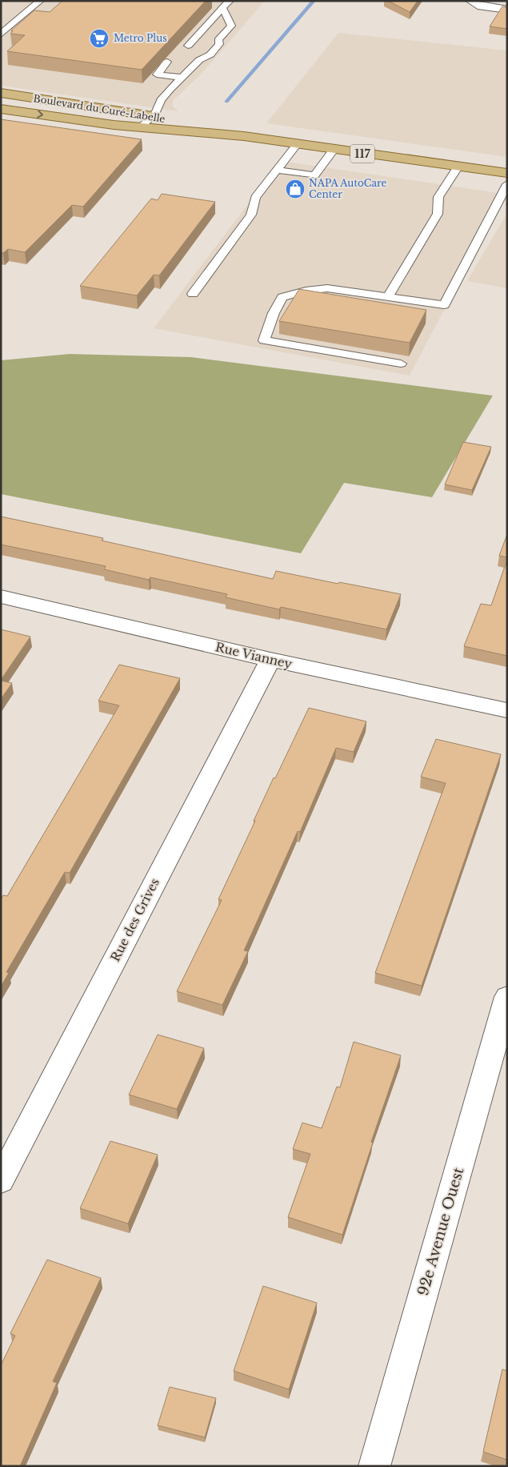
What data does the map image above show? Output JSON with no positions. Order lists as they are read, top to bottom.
{
  "streets": {
    "main road": ["Boulevard du Curé-Labelle", "117"],
    "street": ["Rue Vianney", "Rue des Grives", "92e Avenue Ouest"]
  },
  "crossings": [
    ["Rue Vianney", "Rue des Grives"]
  ],
  "places": {
    "supermarket": ["Metro Plus"],
    "shop": ["NAPA AutoCare Center"]
  }
}
